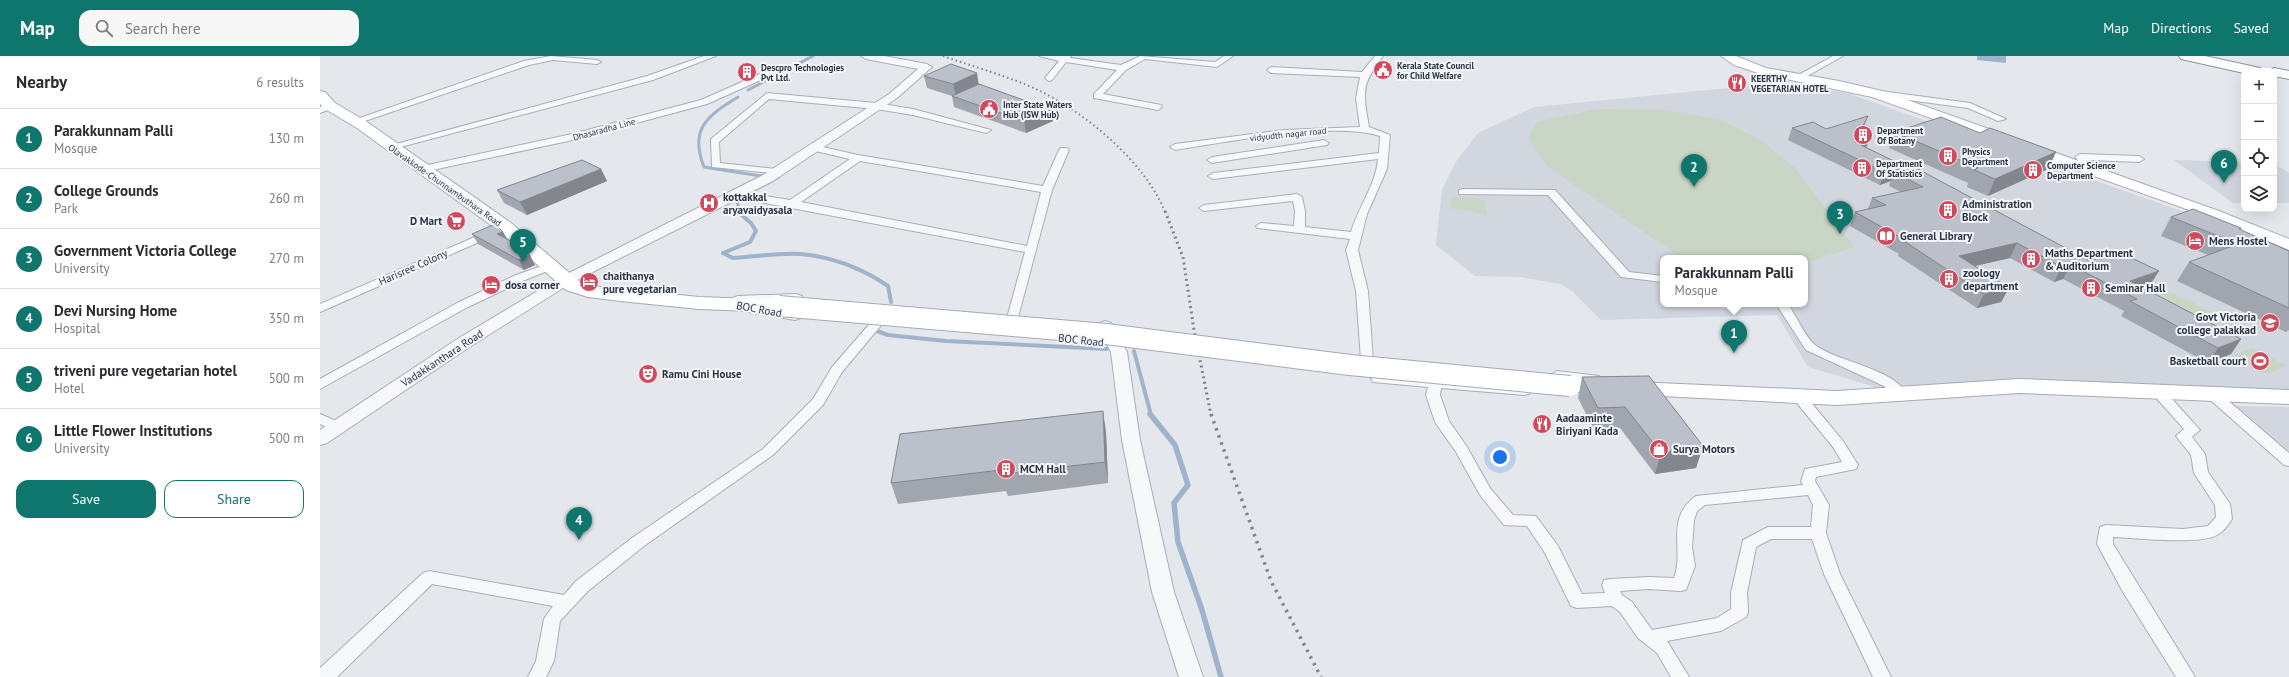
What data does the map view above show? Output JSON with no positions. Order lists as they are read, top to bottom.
{
  "streets": {
    "main road": ["Olavakkode-Chunnambuthara Road"],
    "street": [
      "Dhasaradha Line",
      "vidyudth nagar road",
      "Harisree Colony",
      "BOC Road",
      "Vadakkanthara Road"
    ]
  },
  "crossings": [
    ["Dhasaradha Line", "Olavakkode-Chunnambuthara Road"],
    ["Olavakkode-Chunnambuthara Road", "Harisree Colony"],
    ["Olavakkode-Chunnambuthara Road", "BOC Road"],
    ["Olavakkode-Chunnambuthara Road", "Vadakkanthara Road"]
  ],
  "places": {
    "public building": ["Kerala State Council for Child Welfare", "Inter State Waters Hub (ISW Hub)"],
    "building": [
      "Descpro Technologies Pvt Ltd.",
      "Department Of Botany",
      "Physics Department",
      "Department Of Statistics",
      "Computer Science Department",
      "Administration Block",
      "Maths Department & Auditorium",
      "zoology department",
      "Seminar Hall",
      "MCM Hall"
    ],
    "restaurant": ["KEERTHY VEGETARIAN HOTEL", "Aadaaminte Biriyani Kada"],
    "hospital": ["kottakkal aryavaidyasala"],
    "supermarket": ["D Mart"],
    "library": ["General Library"],
    "hotel": ["Mens Hostel", "chaithanya pure vegetarian", "dosa corner"],
    "school or university": ["Govt Victoria college palakkad"],
    "sports": ["Basketball court"],
    "theatre": ["Ramu Cini House"],
    "shop": ["Surya Motors"]
  },
  "page": {
    "header": "Map",
    "search": "Search here",
    "nav": ["Map", "Directions", "Saved"],
    "heading": ["Nearby", "6 results"],
    "map_buttons": ["+", "−"],
    "list": [
      {
        "mark": "1",
        "name": "Parakkunnam Palli",
        "note": "Mosque",
        "value": "130 m"
      },
      {
        "mark": "2",
        "name": "College Grounds",
        "note": "Park",
        "value": "260 m"
      },
      {
        "mark": "3",
        "name": "Government Victoria College",
        "note": "University",
        "value": "270 m"
      },
      {
        "mark": "4",
        "name": "Devi Nursing Home",
        "note": "Hospital",
        "value": "350 m"
      },
      {
        "mark": "5",
        "name": "triveni pure vegetarian hotel",
        "note": "Hotel",
        "value": "500 m"
      },
      {
        "mark": "6",
        "name": "Little Flower Institutions",
        "note": "University",
        "value": "500 m"
      }
    ],
    "pins": [
      "6",
      "2",
      "3",
      "5",
      "1",
      "4"
    ],
    "popup": ["Parakkunnam Palli", "Mosque"],
    "buttons": ["Save", "Share"]
  }
}
